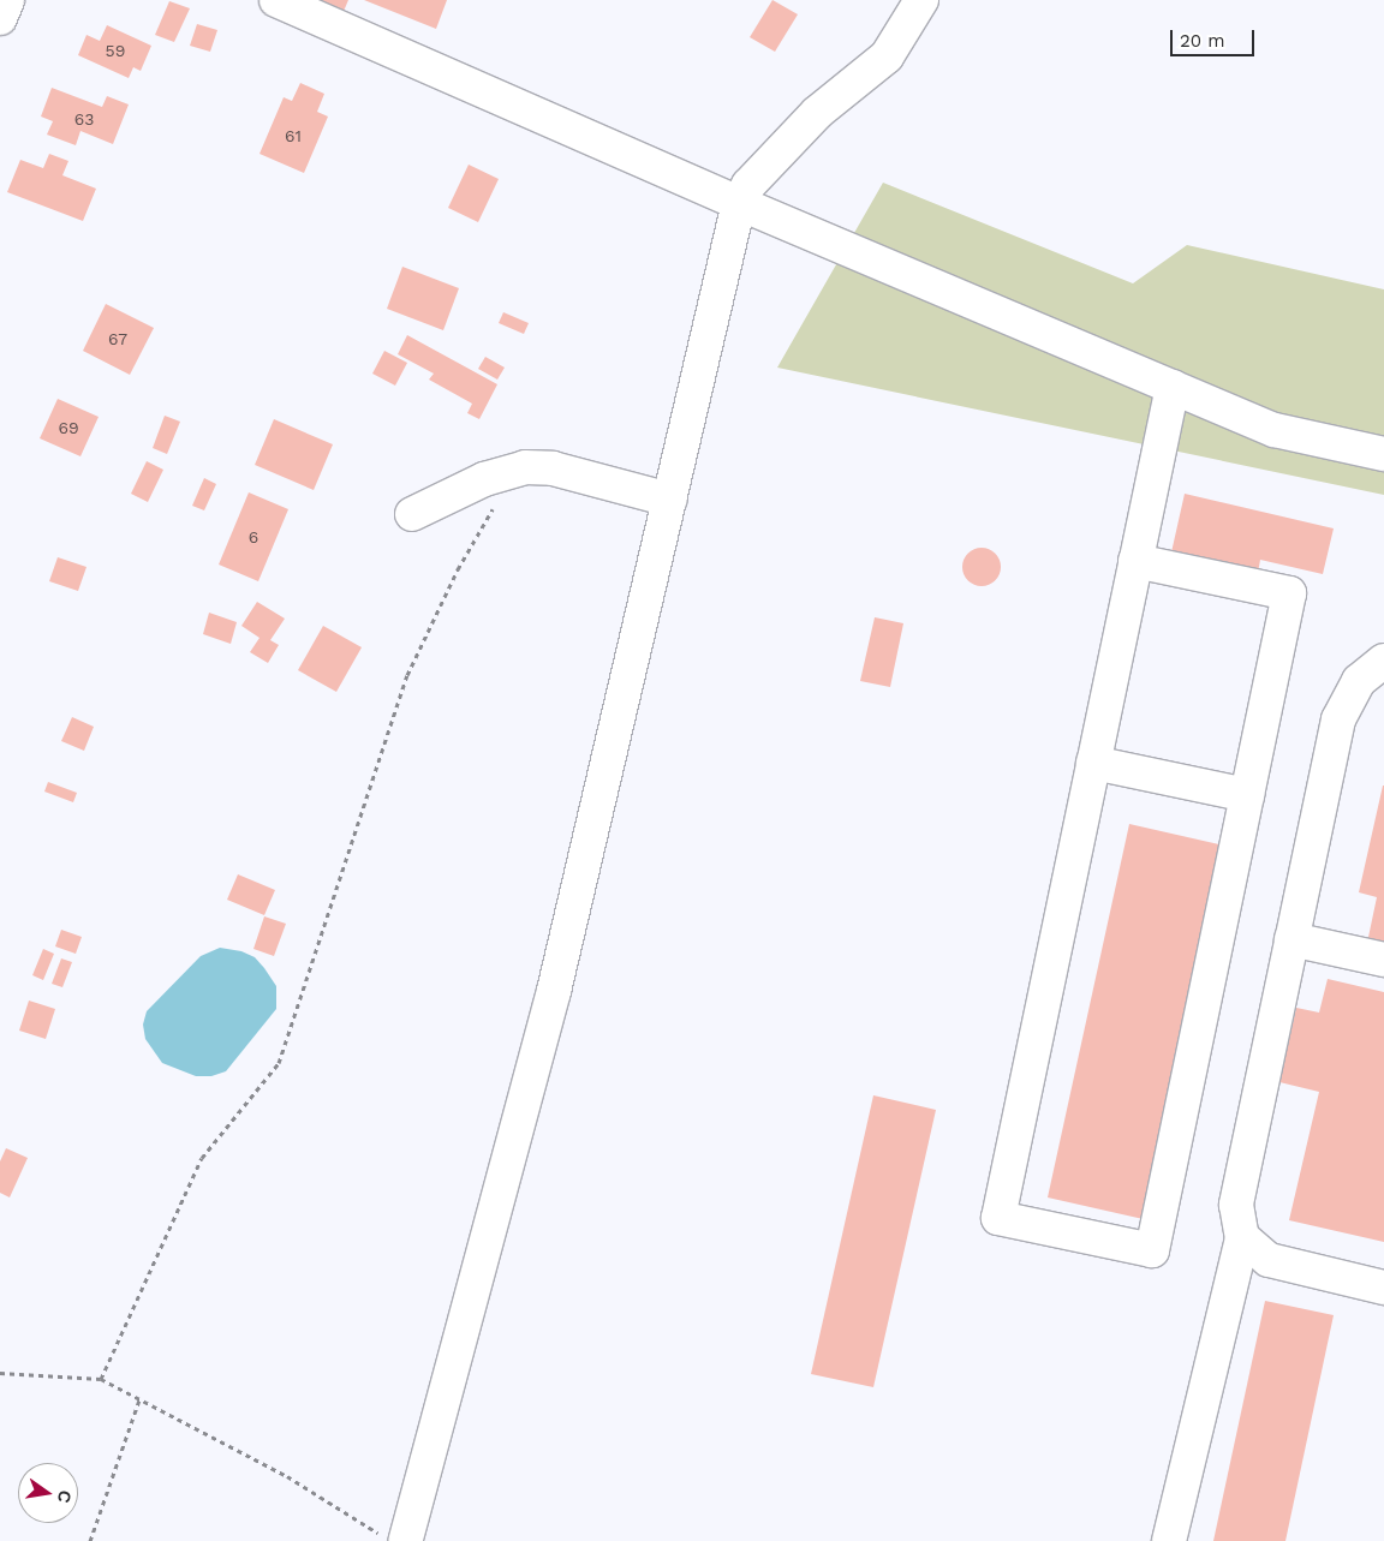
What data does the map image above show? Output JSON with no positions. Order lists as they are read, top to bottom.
{
  "house_numbers": [
    "59",
    "63",
    "61",
    "67",
    "69",
    "6"
  ],
  "scale_bar": "20 m",
  "north": "right"
}
